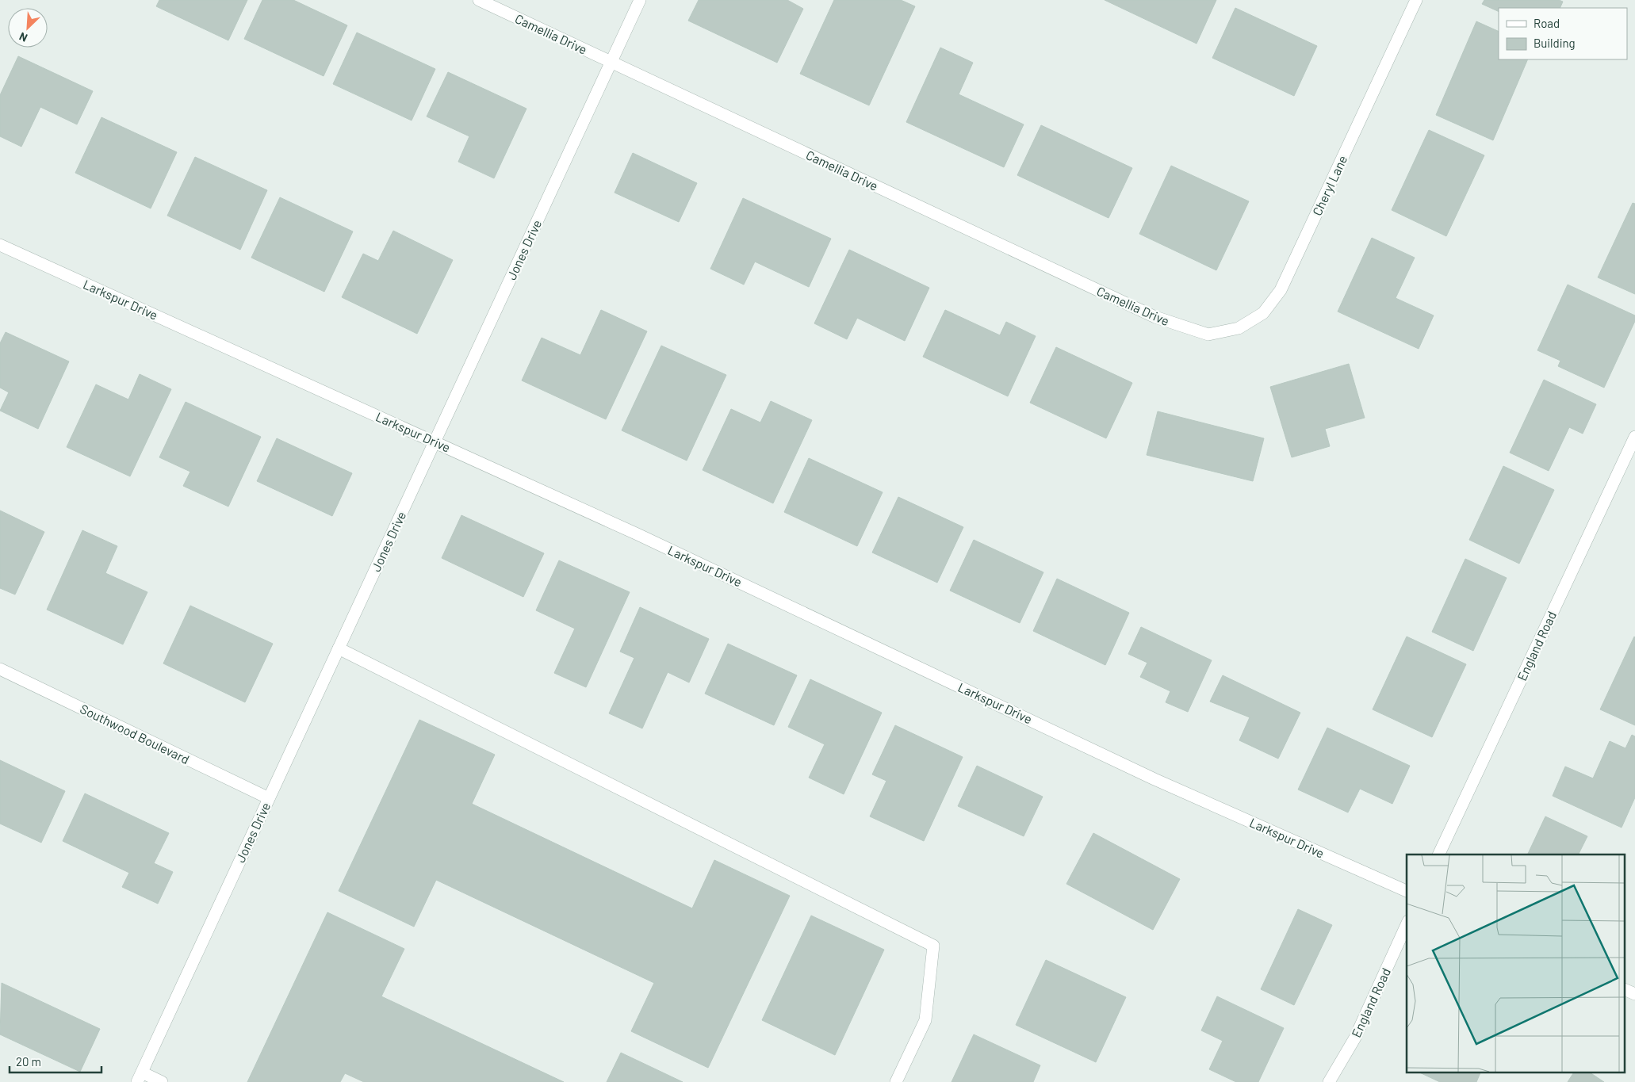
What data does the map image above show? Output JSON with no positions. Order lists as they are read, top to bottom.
{
  "streets": {
    "street": [
      "Camellia Drive",
      "Cheryl Lane",
      "Jones Drive",
      "Larkspur Drive",
      "England Road",
      "Southwood Boulevard"
    ]
  },
  "crossings": [
    ["Camellia Drive", "Cheryl Lane"],
    ["Camellia Drive", "Jones Drive"],
    ["Jones Drive", "Larkspur Drive"],
    ["Jones Drive", "Southwood Boulevard"]
  ],
  "legend": ["Road", "Building"],
  "scale_bar": "20 m",
  "north": "bottom left"
}
